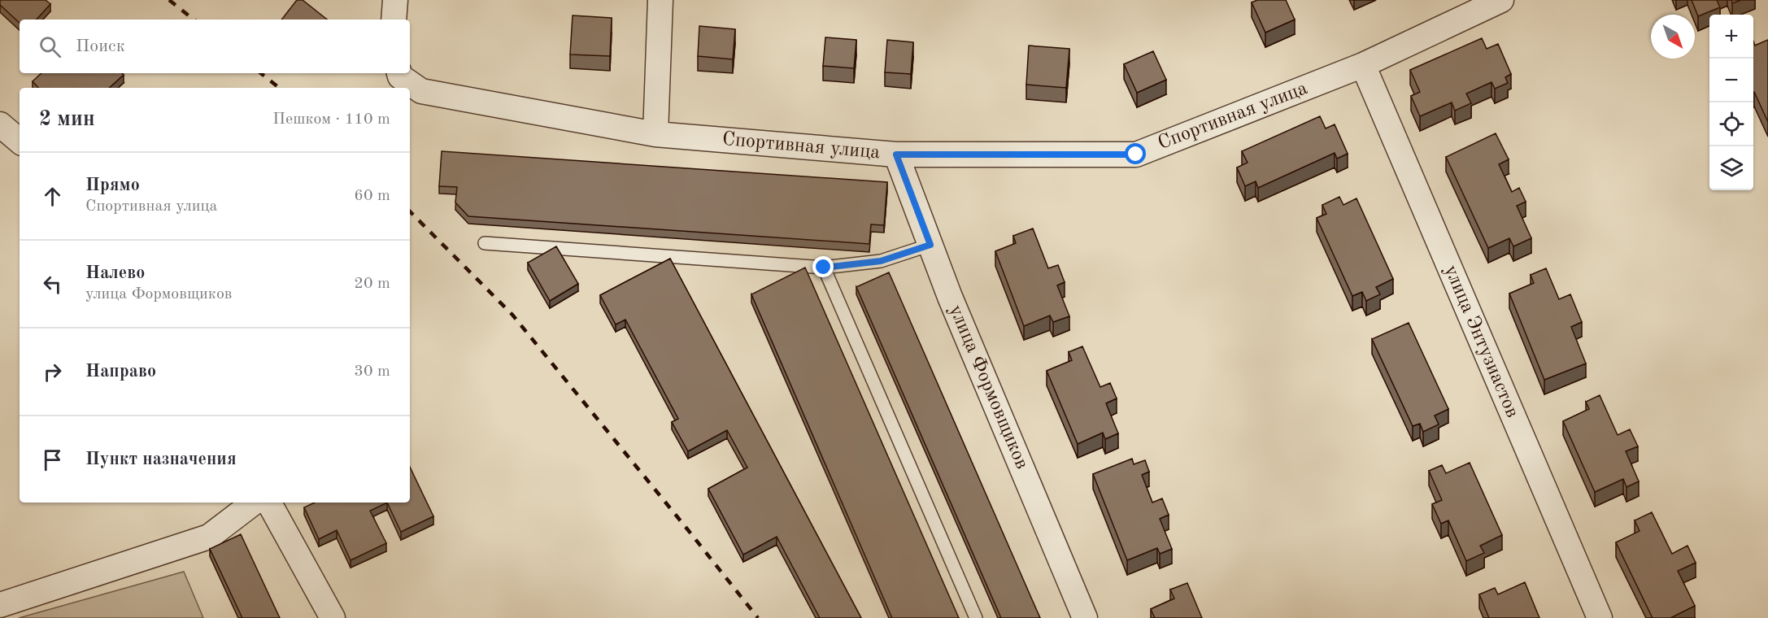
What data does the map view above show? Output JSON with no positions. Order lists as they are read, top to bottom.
{
  "streets": {
    "street": ["Спортивная улица", "улица Энтузиастов", "улица Формовщиков"]
  },
  "crossings": [
    ["Спортивная улица", "улица Энтузиастов"],
    ["Спортивная улица", "улица Формовщиков"]
  ],
  "north": "bottom right",
  "page": {
    "map_buttons": ["+", "−"],
    "search": "Поиск",
    "heading": ["2 мин", "Пешком · 110 m"],
    "list": [
      ["Прямо", "Спортивная улица", "60 m"],
      ["Налево", "улица Формовщиков", "20 m"],
      ["Направо", "30 m"],
      "Пункт назначения"
    ]
  }
}
